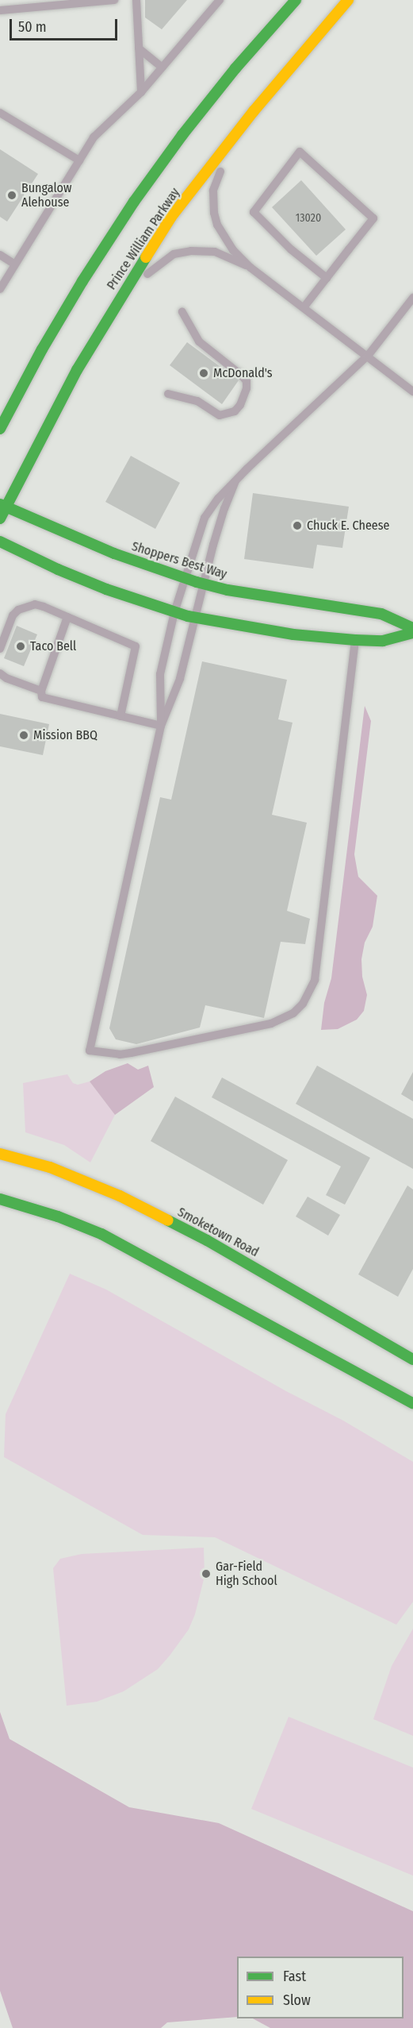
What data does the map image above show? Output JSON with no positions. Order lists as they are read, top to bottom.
{
  "streets": {
    "main road": ["Prince William Parkway", "Shoppers Best Way", "Smoketown Road"]
  },
  "crossings": [
    ["Prince William Parkway", "Shoppers Best Way"]
  ],
  "places": [
    "Bungalow Alehouse",
    "McDonald's",
    "Chuck E. Cheese",
    "Taco Bell",
    "Mission BBQ",
    "Gar-Field High School"
  ],
  "house_numbers": ["13020"],
  "legend": ["Fast", "Slow"],
  "scale_bar": "50 m"
}
